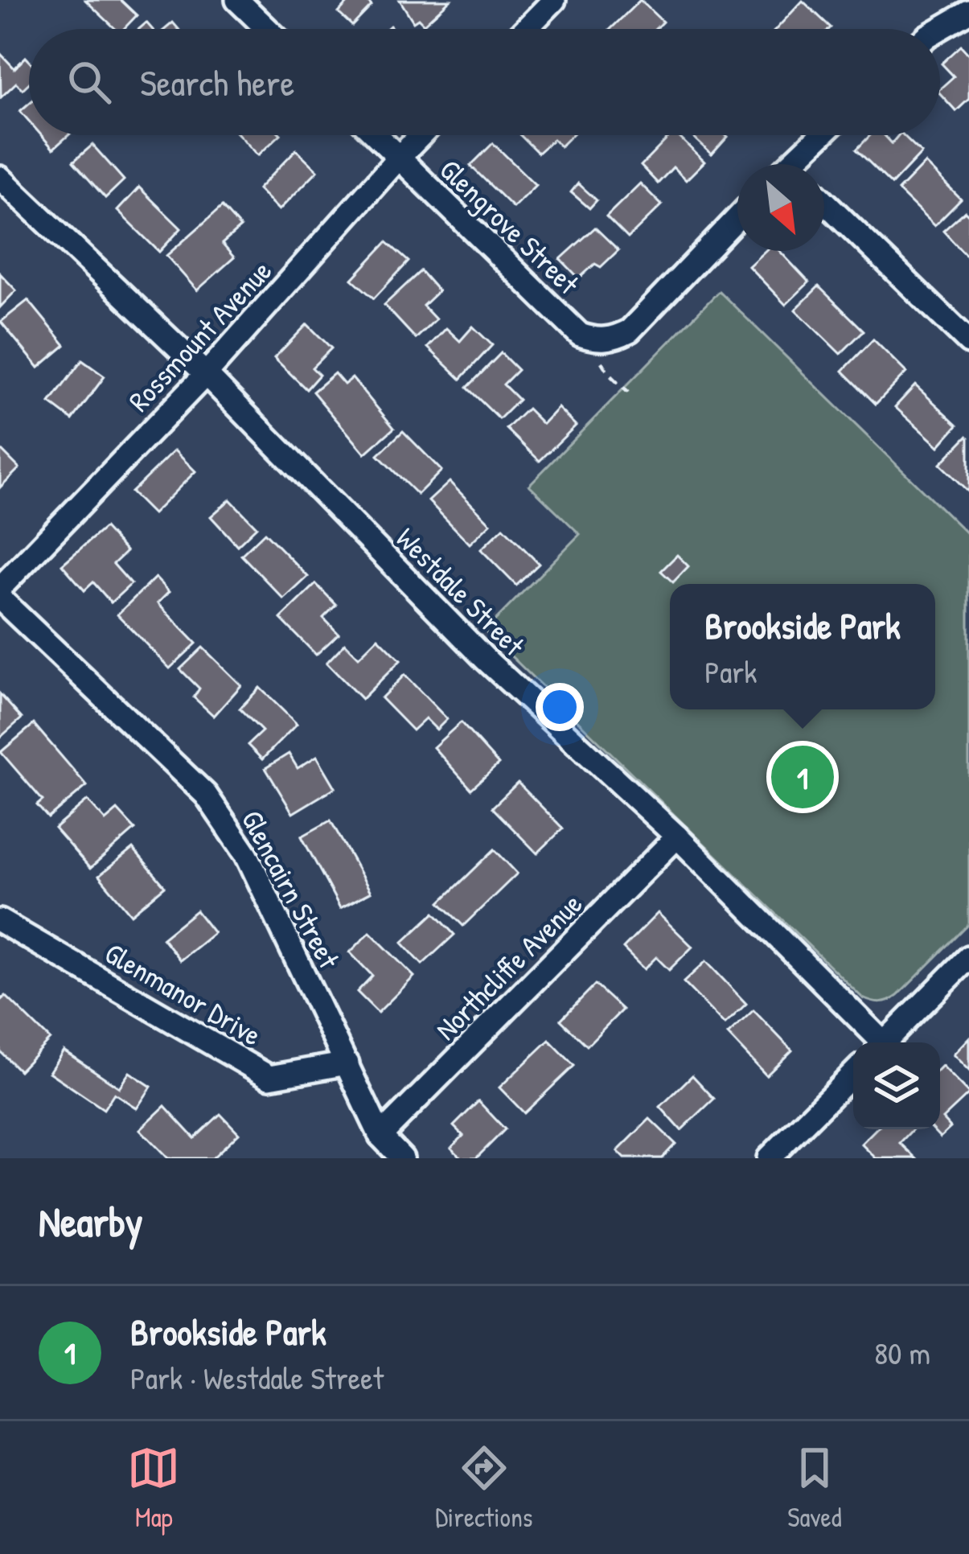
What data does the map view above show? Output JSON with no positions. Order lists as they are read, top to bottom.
{
  "streets": {
    "street": [
      "Glengrove Street",
      "Rossmount Avenue",
      "Westdale Street",
      "Glencairn Street",
      "Northcliffe Avenue",
      "Glenmanor Drive"
    ]
  },
  "crossings": [
    ["Glengrove Street", "Rossmount Avenue"],
    ["Rossmount Avenue", "Westdale Street"],
    ["Westdale Street", "Northcliffe Avenue"],
    ["Glencairn Street", "Northcliffe Avenue"],
    ["Glencairn Street", "Glenmanor Drive"]
  ],
  "north": "bottom right",
  "page": {
    "search": "Search here",
    "popup": ["Brookside Park", "Park"],
    "pins": "1",
    "heading": "Nearby",
    "list": [
      {
        "mark": "1",
        "name": "Brookside Park",
        "note": "Park · Westdale Street",
        "value": "80 m"
      }
    ],
    "nav": ["Map", "Directions", "Saved"]
  }
}
